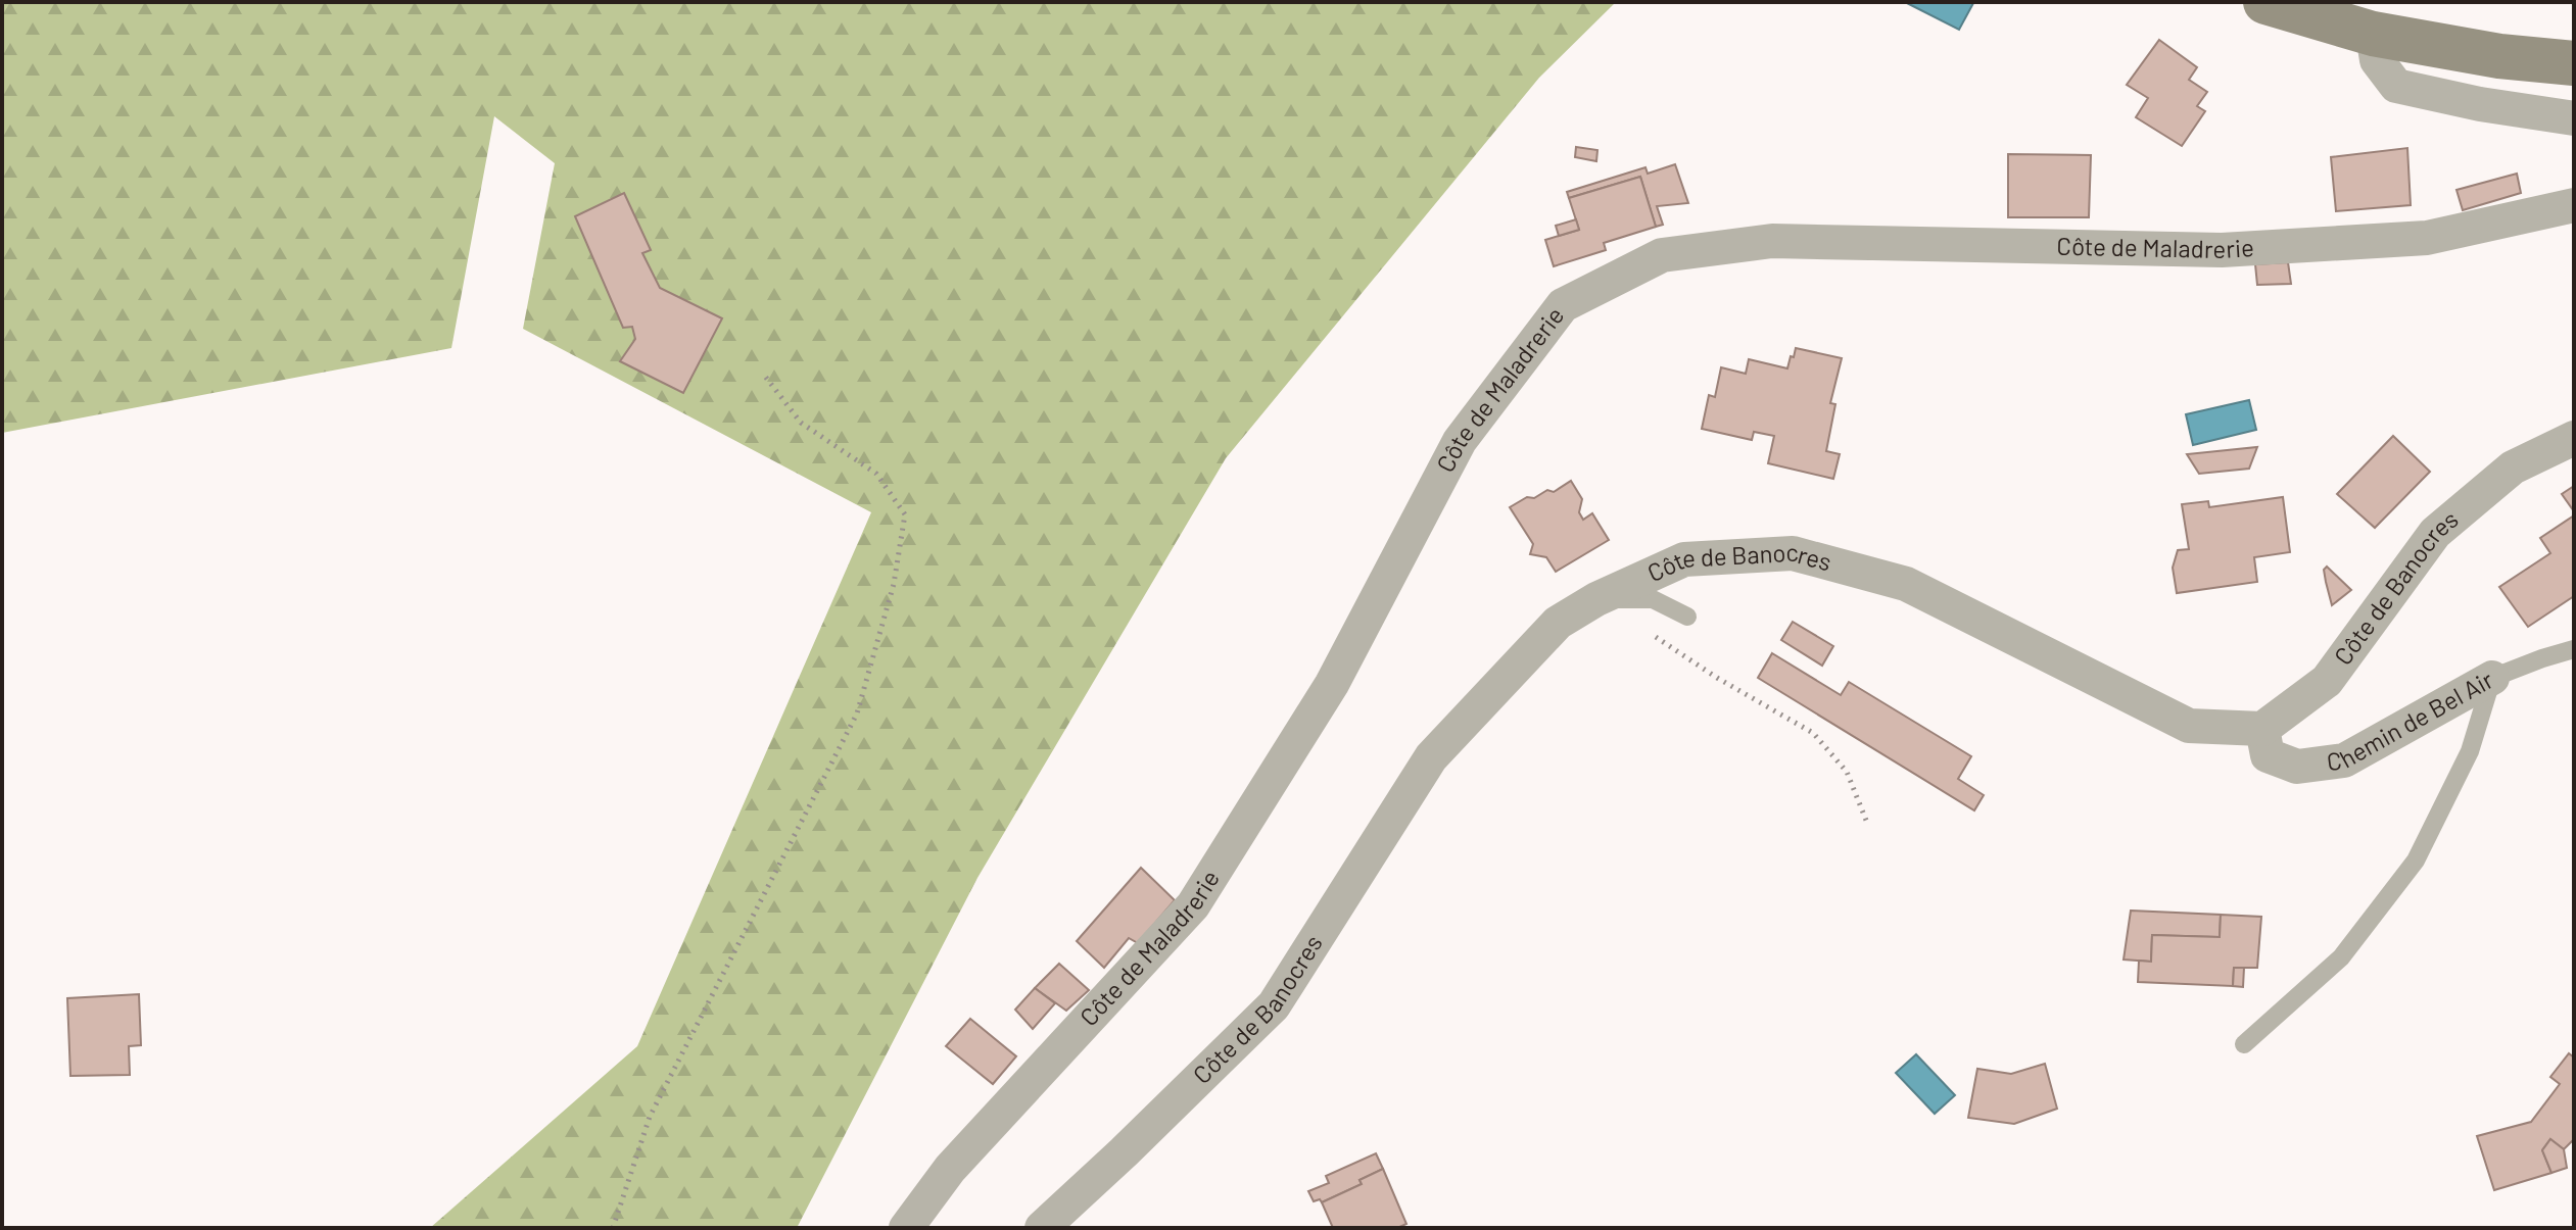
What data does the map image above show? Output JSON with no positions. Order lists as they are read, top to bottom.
{
  "streets": {
    "street": ["Côte de Maladrerie", "Côte de Banocres", "Chemin de Bel Air"]
  },
  "crossings": [
    ["Côte de Banocres", "Chemin de Bel Air"]
  ]
}
